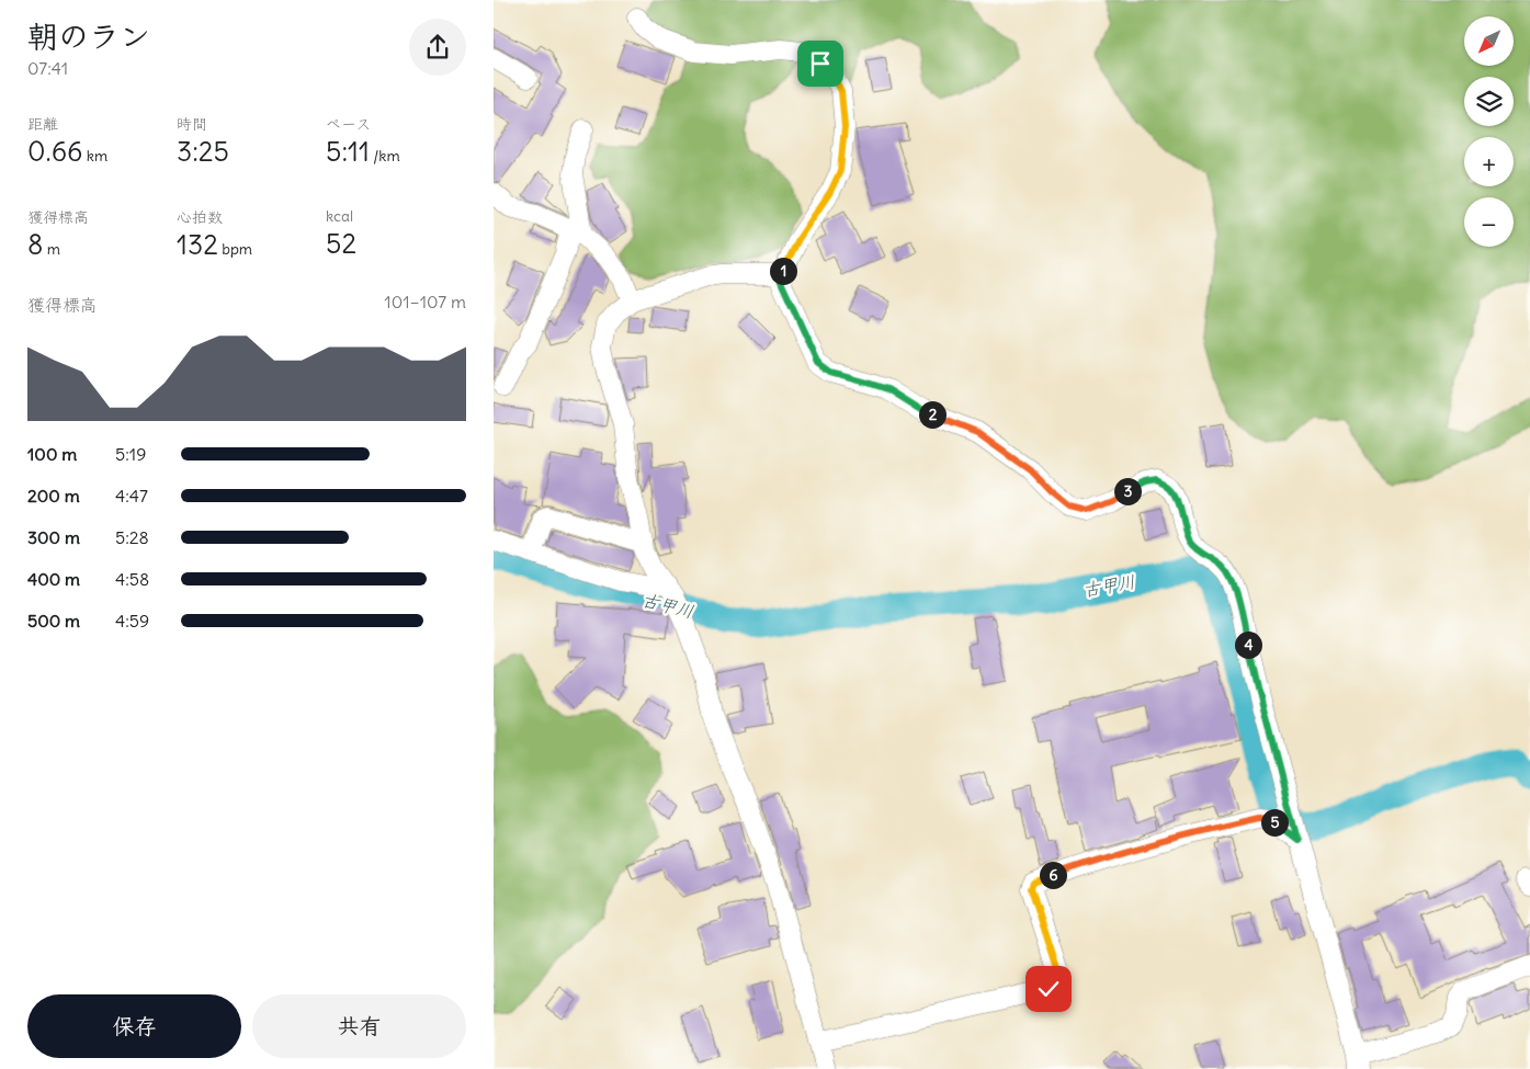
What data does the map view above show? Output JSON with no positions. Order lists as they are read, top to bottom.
{
  "water": ["古甲川"],
  "north": "bottom left",
  "page": {
    "heading": ["朝のラン", "07:41"],
    "map_buttons": ["+", "−"],
    "stats": [
      ["距離", "0.66 km"],
      ["時間", "3:25"],
      ["ペース", "5:11 /km"],
      ["獲得標高", "8 m"],
      ["心拍数", "132 bpm"],
      ["kcal", "52"]
    ],
    "pins": [
      "1",
      "2",
      "3",
      "4",
      "5",
      "6"
    ],
    "chart": ["獲得標高", "101–107 m"],
    "list": [
      {
        "name": "100 m",
        "note": "5:19"
      },
      {
        "name": "200 m",
        "note": "4:47"
      },
      {
        "name": "300 m",
        "note": "5:28"
      },
      {
        "name": "400 m",
        "note": "4:58"
      },
      {
        "name": "500 m",
        "note": "4:59"
      }
    ],
    "buttons": ["保存", "共有"]
  }
}
